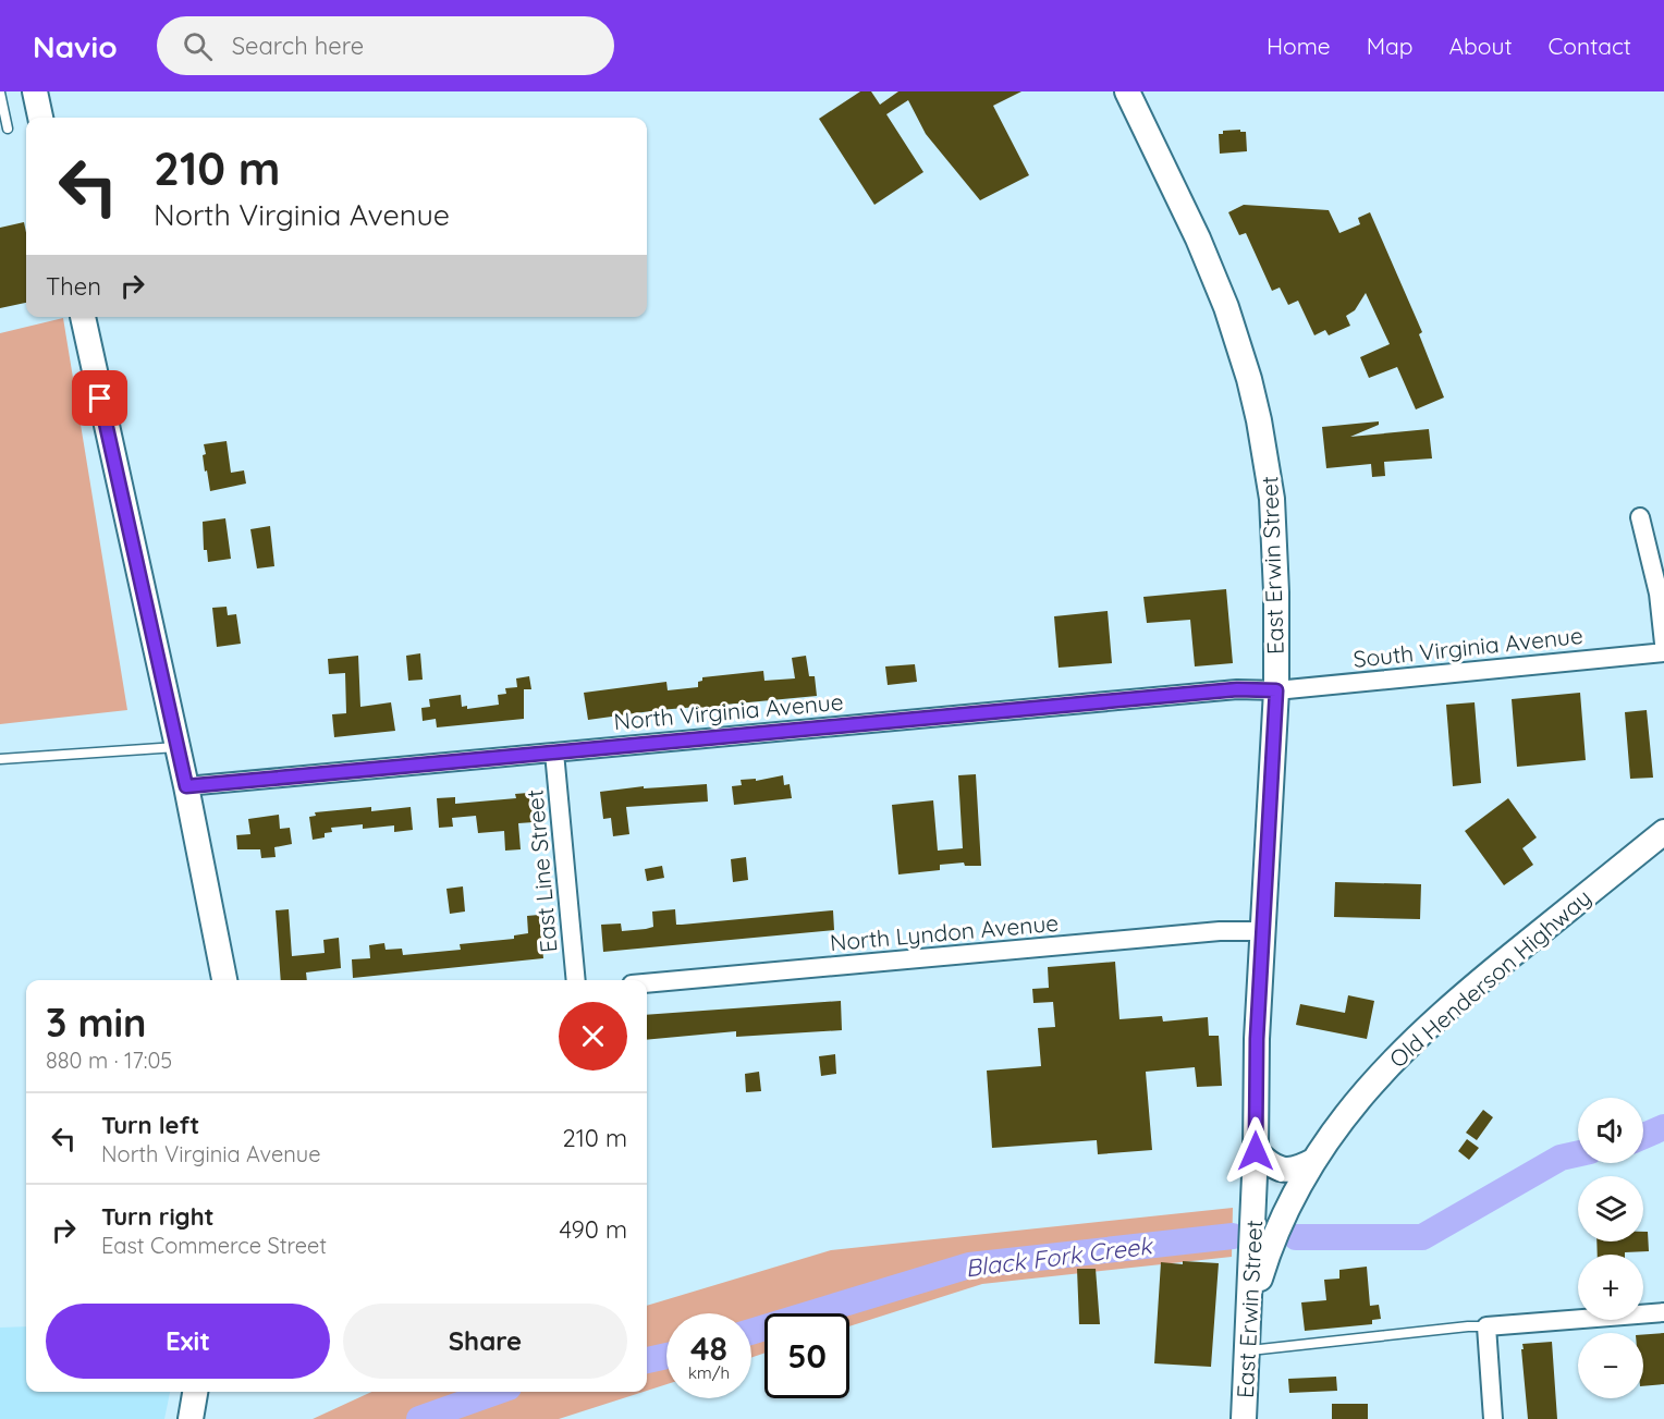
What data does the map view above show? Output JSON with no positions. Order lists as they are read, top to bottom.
{
  "streets": {
    "main road": ["East Erwin Street", "Old Henderson Highway"],
    "street": [
      "South Virginia Avenue",
      "North Virginia Avenue",
      "East Line Street",
      "North Lyndon Avenue"
    ]
  },
  "crossings": [
    ["East Erwin Street", "South Virginia Avenue"],
    ["East Erwin Street", "North Virginia Avenue"],
    ["East Erwin Street", "North Lyndon Avenue"],
    ["East Erwin Street", "Old Henderson Highway"],
    ["South Virginia Avenue", "North Virginia Avenue"],
    ["North Virginia Avenue", "East Line Street"]
  ],
  "water": ["Black Fork Creek"],
  "page": {
    "header": "Navio",
    "search": "Search here",
    "nav": [
      "Home",
      "Map",
      "About",
      "Contact"
    ],
    "turn": ["210 m", "North Virginia Avenue"],
    "then": "Then",
    "heading": ["3 min", "880 m · 17:05"],
    "list": [
      {
        "name": "Turn left",
        "note": "North Virginia Avenue",
        "value": "210 m"
      },
      {
        "name": "Turn right",
        "note": "East Commerce Street",
        "value": "490 m"
      }
    ],
    "map_buttons": ["+", "−"],
    "buttons": ["Exit", "Share"],
    "speed": "48 km/h",
    "limit": "50"
  }
}
